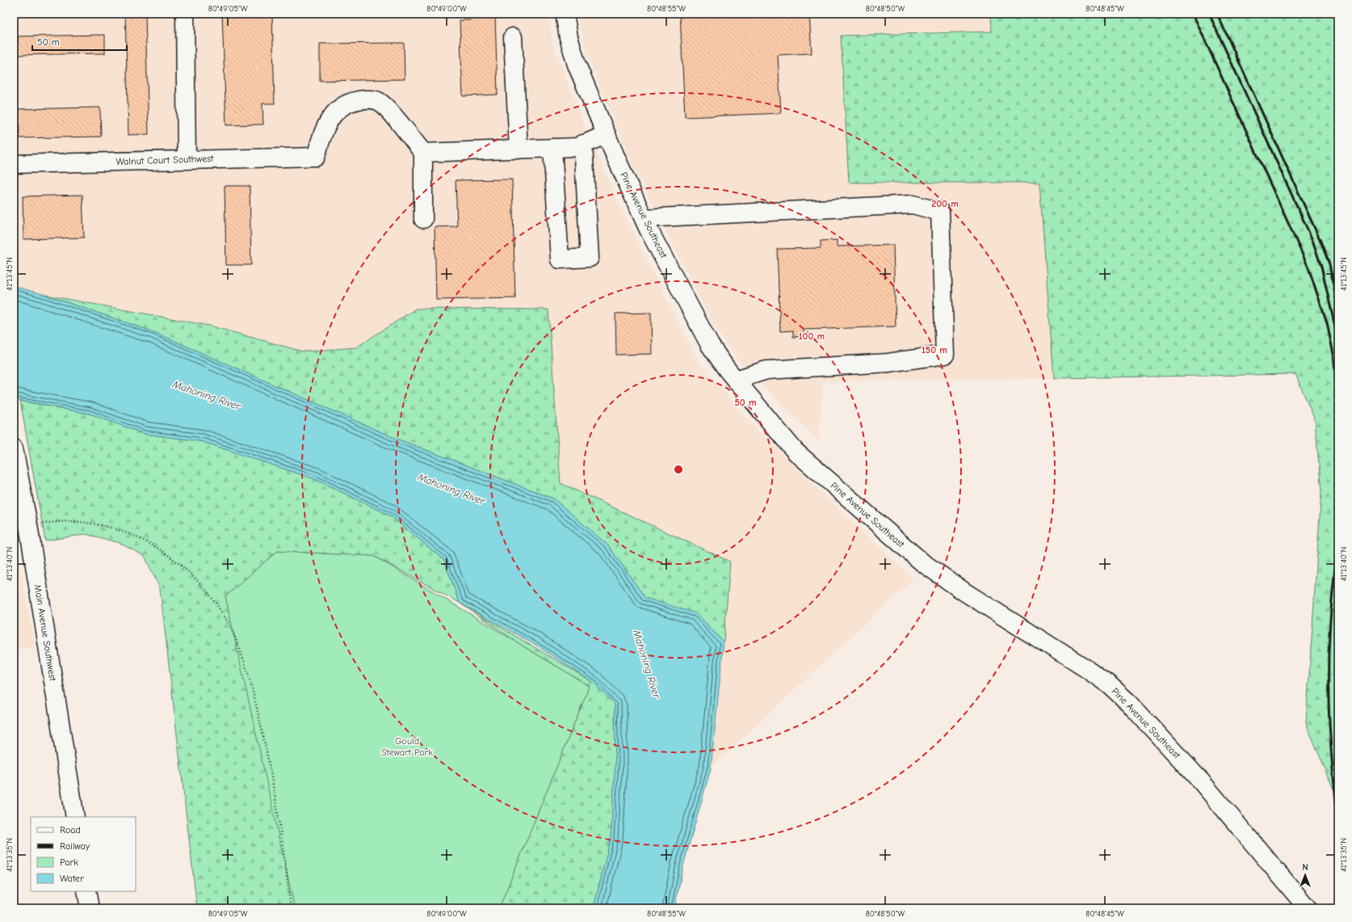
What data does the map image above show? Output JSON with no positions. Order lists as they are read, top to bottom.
{
  "streets": {
    "street": ["Walnut Court Southwest", "Pine Avenue Southeast", "Main Avenue Southwest"]
  },
  "water": ["Mahoning River"],
  "parks": ["Gould Stewart Park"],
  "legend": [
    "Road",
    "Railway",
    "Park",
    "Water"
  ],
  "scale_bar": "50 m",
  "north": "top",
  "coordinates": [
    "80°49'05\"W",
    "80°49'00\"W",
    "80°48'55\"W",
    "80°48'50\"W",
    "80°48'45\"W",
    "41°13'45\"N",
    "41°13'40\"N",
    "41°13'35\"N"
  ],
  "rings": [
    "200 m",
    "100 m",
    "150 m",
    "50 m"
  ]
}
